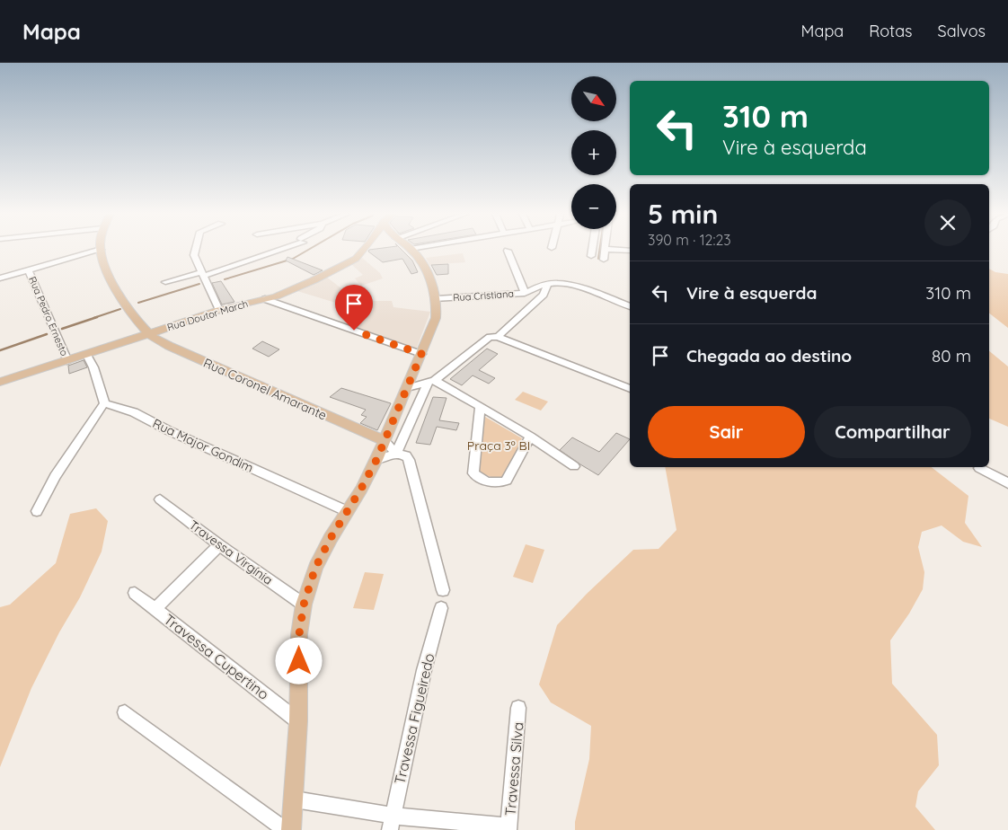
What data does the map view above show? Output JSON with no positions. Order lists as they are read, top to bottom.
{
  "streets": {
    "main road": ["Rua Doutor March", "Rua Coronel Amarante"],
    "street": [
      "Rua Cristiana",
      "Rua Pedro Ernesto",
      "Rua Major Gondim",
      "Travessa Virgínia",
      "Travessa Cupertino",
      "Travessa Figueiredo",
      "Travessa Silva"
    ]
  },
  "crossings": [
    ["Rua Doutor March", "Rua Pedro Ernesto"],
    ["Rua Doutor March", "Rua Coronel Amarante"]
  ],
  "parks": ["Praça 3º BI"],
  "north": "bottom right",
  "page": {
    "header": "Mapa",
    "nav": ["Mapa", "Rotas", "Salvos"],
    "map_buttons": ["+", "−"],
    "turn": ["310 m", "Vire à esquerda"],
    "heading": ["5 min", "390 m · 12:23"],
    "list": [
      {
        "name": "Vire à esquerda",
        "value": "310 m"
      },
      {
        "name": "Chegada ao destino",
        "value": "80 m"
      }
    ],
    "buttons": ["Sair", "Compartilhar"]
  }
}
